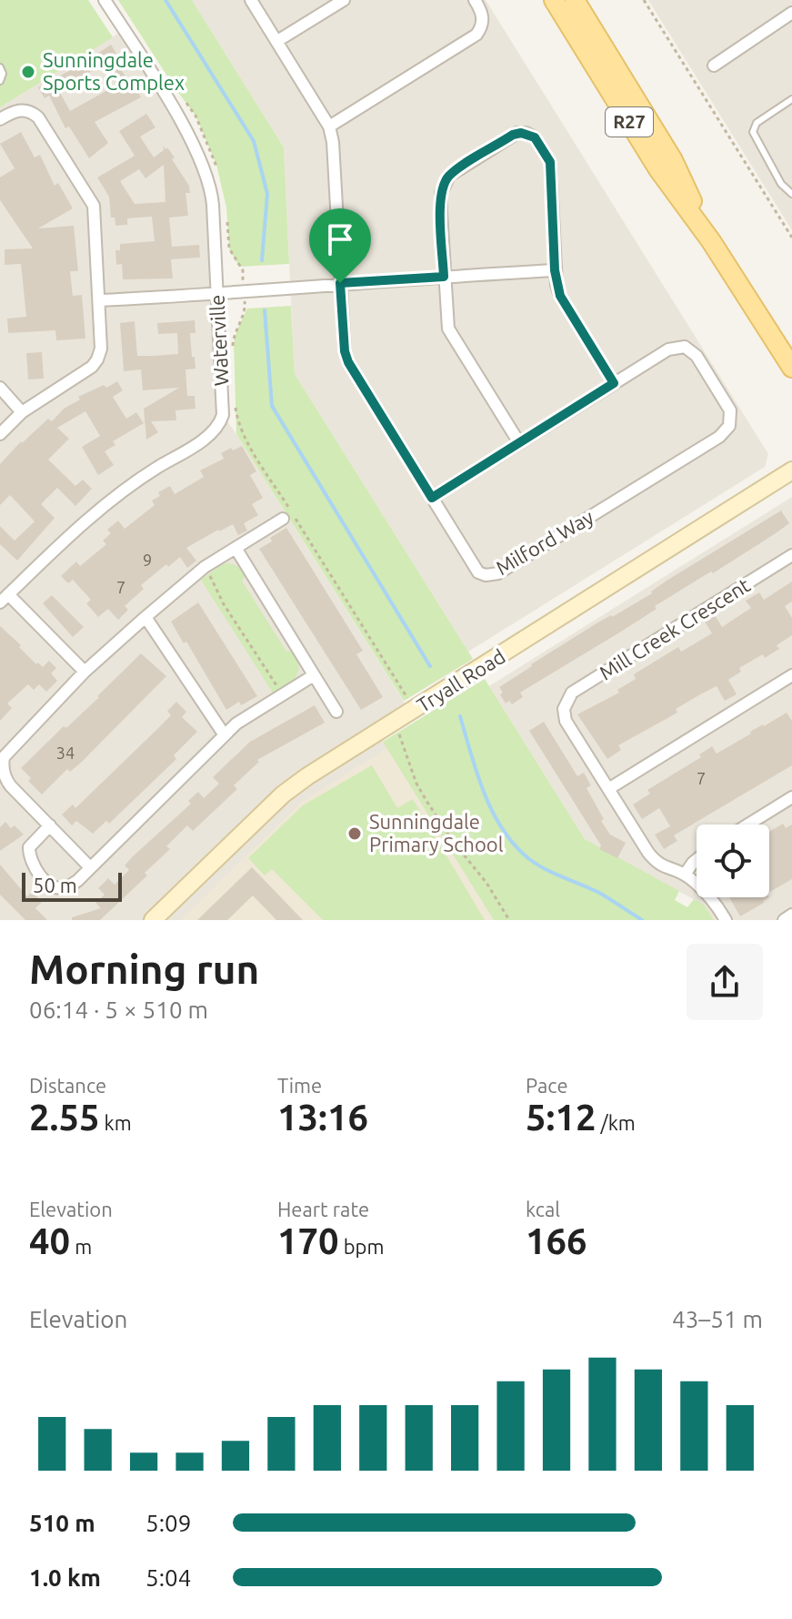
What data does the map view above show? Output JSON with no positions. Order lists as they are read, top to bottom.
{
  "streets": {
    "main road": ["R27"],
    "street": [
      "Waterville",
      "Milford Way",
      "Mill Creek Crescent",
      "Tryall Road"
    ]
  },
  "places": ["Sunningdale Sports Complex", "Sunningdale Primary School"],
  "house_numbers": [
    "9",
    "7",
    "34",
    "7"
  ],
  "scale_bar": "50 m",
  "page": {
    "scale": "50 m",
    "heading": ["Morning run", "06:14 · 5 × 510 m"],
    "stats": [
      ["Distance", "2.55 km"],
      ["Time", "13:16"],
      ["Pace", "5:12 /km"],
      ["Elevation", "40 m"],
      ["Heart rate", "170 bpm"],
      ["kcal", "166"]
    ],
    "chart": ["Elevation", "43–51 m"],
    "list": [
      {
        "name": "510 m",
        "note": "5:09"
      },
      {
        "name": "1.0 km",
        "note": "5:04"
      }
    ]
  }
}
